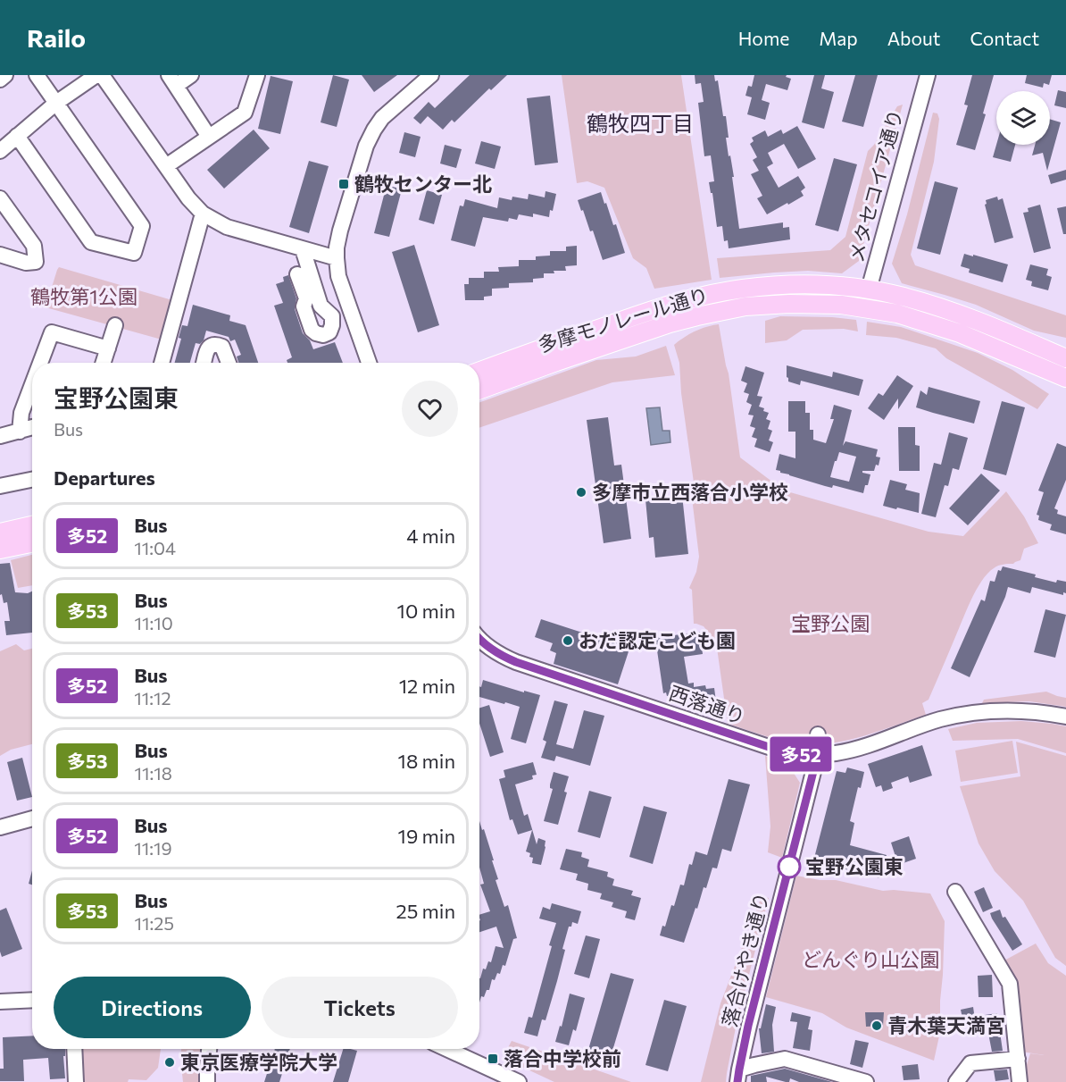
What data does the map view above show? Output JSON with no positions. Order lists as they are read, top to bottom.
{
  "streets": {
    "main road": ["多摩モノレール通り"],
    "street": ["メタセコイア通り", "西落通り", "落合けやき通り"]
  },
  "crossings": [
    ["メタセコイア通り", "多摩モノレール通り"],
    ["西落通り", "落合けやき通り"]
  ],
  "districts": ["鶴牧四丁目"],
  "parks": ["鶴牧第1公園", "宝野公園", "どんぐり山公園"],
  "places": {
    "transit": ["鶴牧センター北", "落合中学校前"],
    "other": [
      "多摩市立西落合小学校",
      "おだ認定こども園",
      "宝野公園東",
      "青木葉天満宮",
      "東京医療学院大学"
    ]
  },
  "lines": ["bus line 多52"],
  "page": {
    "header": "Railo",
    "nav": [
      "Home",
      "Map",
      "About",
      "Contact"
    ],
    "on_map": "多52",
    "heading": [
      ["宝野公園東", "Bus"],
      "Departures"
    ],
    "list": [
      {
        "mark": "多52",
        "name": "Bus",
        "note": "11:04",
        "value": "4 min"
      },
      {
        "mark": "多53",
        "name": "Bus",
        "note": "11:10",
        "value": "10 min"
      },
      {
        "mark": "多52",
        "name": "Bus",
        "note": "11:12",
        "value": "12 min"
      },
      {
        "mark": "多53",
        "name": "Bus",
        "note": "11:18",
        "value": "18 min"
      },
      {
        "mark": "多52",
        "name": "Bus",
        "note": "11:19",
        "value": "19 min"
      },
      {
        "mark": "多53",
        "name": "Bus",
        "note": "11:25",
        "value": "25 min"
      }
    ],
    "buttons": ["Directions", "Tickets"]
  }
}
